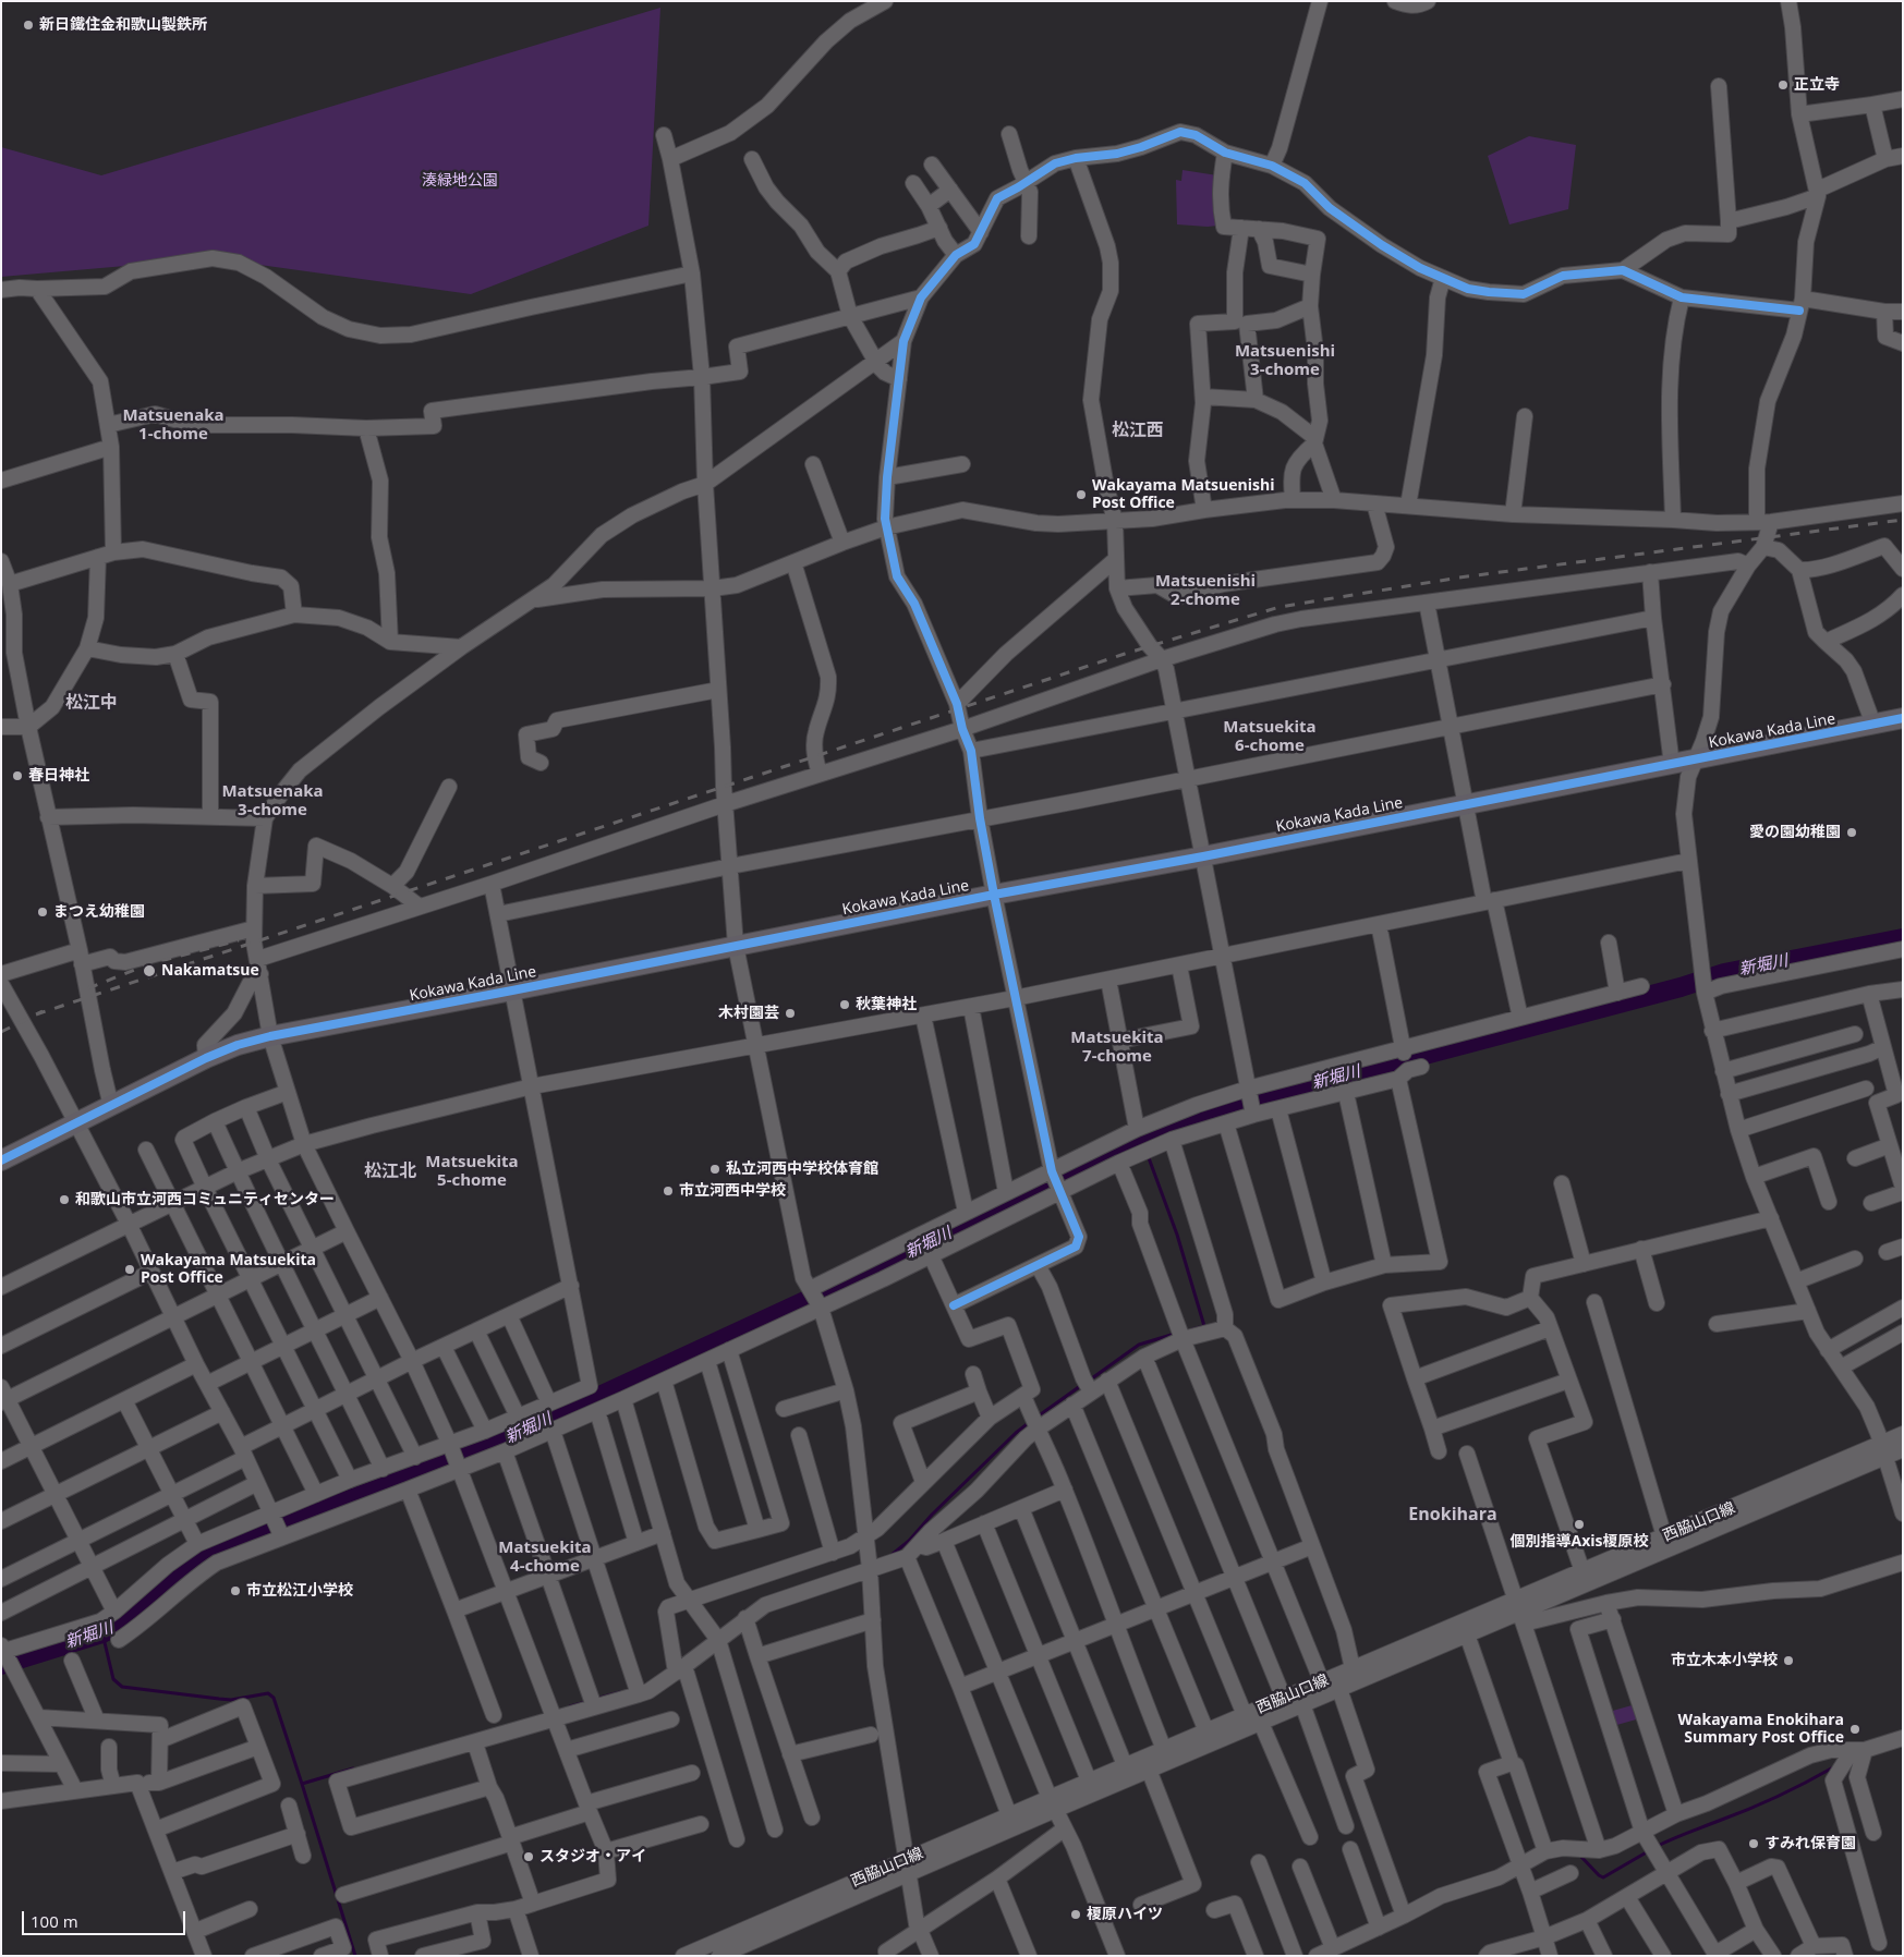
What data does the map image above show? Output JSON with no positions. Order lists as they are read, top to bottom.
{
  "streets": {
    "main road": ["Kokawa Kada Line"],
    "street": ["西脇山口線"]
  },
  "districts": [
    "Matsuenishi 3-chome",
    "Matsuenaka 1-chome",
    "松江西",
    "Matsuenishi 2-chome",
    "松江中",
    "Matsuekita 6-chome",
    "Matsuenaka 3-chome",
    "Matsuekita 7-chome",
    "Matsuekita 5-chome",
    "松江北",
    "Enokihara",
    "Matsuekita 4-chome"
  ],
  "water": ["新堀川"],
  "parks": ["湊緑地公園"],
  "places": [
    "新日鐵住金和歌山製鉄所",
    "正立寺",
    "Wakayama Matsuenishi Post Office",
    "春日神社",
    "愛の園幼稚園",
    "まつえ幼稚園",
    "Nakamatsue",
    "秋葉神社",
    "木村園芸",
    "私立河西中学校体育館",
    "市立河西中学校",
    "和歌山市立河西コミュニティセンター",
    "Wakayama Matsuekita Post Office",
    "個別指導Axis榎原校",
    "市立松江小学校",
    "市立木本小学校",
    "Wakayama Enokihara Summary Post Office",
    "すみれ保育園",
    "スタジオ・アイ",
    "榎原ハイツ"
  ],
  "scale_bar": "100 m"
}
